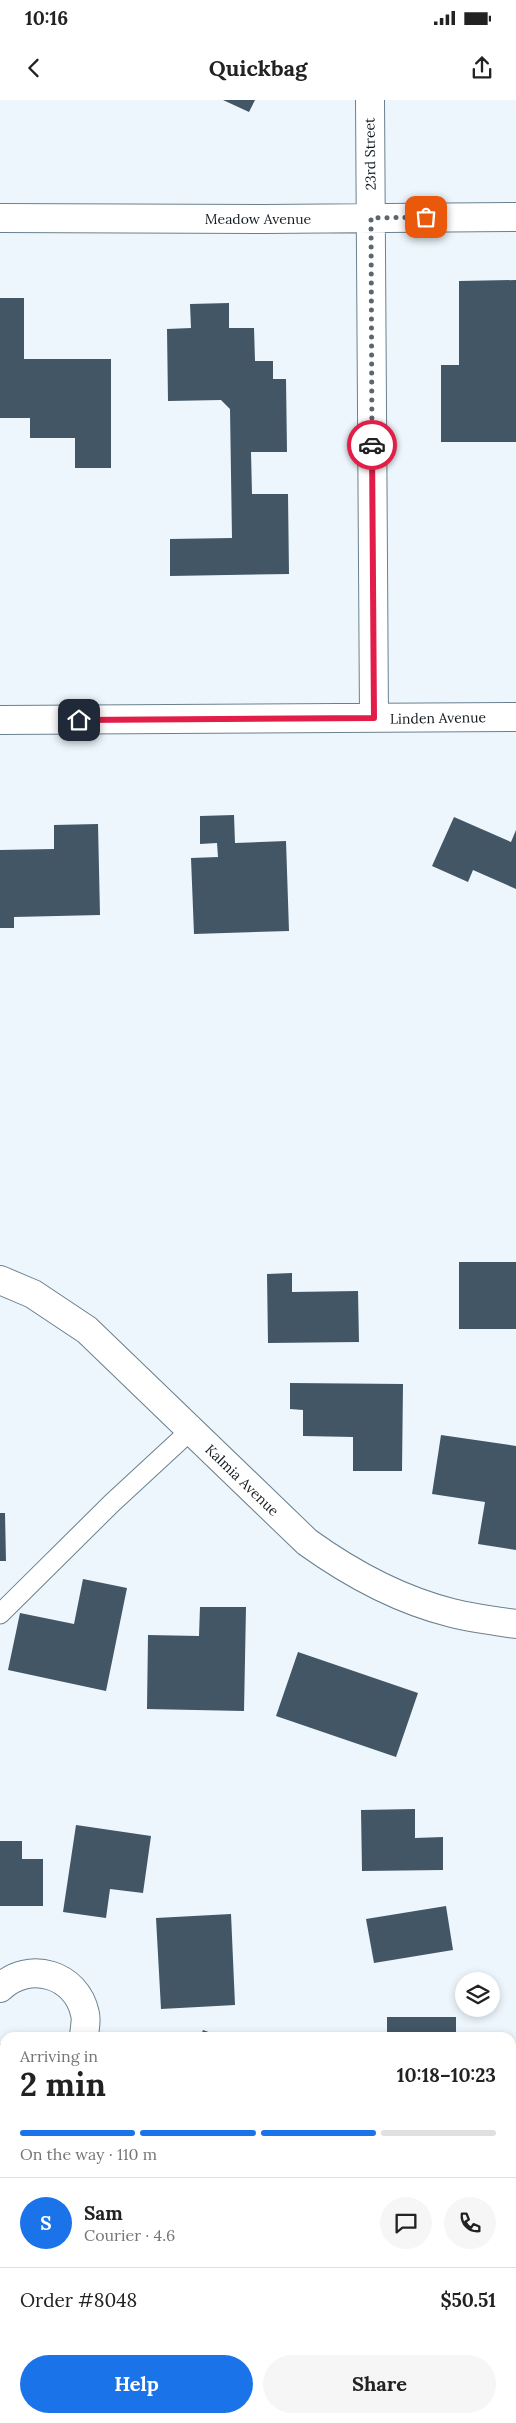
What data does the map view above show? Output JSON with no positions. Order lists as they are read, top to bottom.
{
  "streets": {
    "street": [
      "23rd Street",
      "Meadow Avenue",
      "Linden Avenue",
      "Kalmia Avenue"
    ]
  },
  "crossings": [
    ["23rd Street", "Meadow Avenue"],
    ["23rd Street", "Linden Avenue"]
  ],
  "page": {
    "status": "10:16",
    "header": "Quickbag",
    "heading": ["2 min", "Arriving in", "10:18–10:23"],
    "panel": [
      "Sam",
      "Courier · 4.6",
      "Order #8048",
      "$50.51"
    ],
    "bar": "On the way · 110 m",
    "round": "S",
    "buttons": ["Help", "Share"]
  }
}
